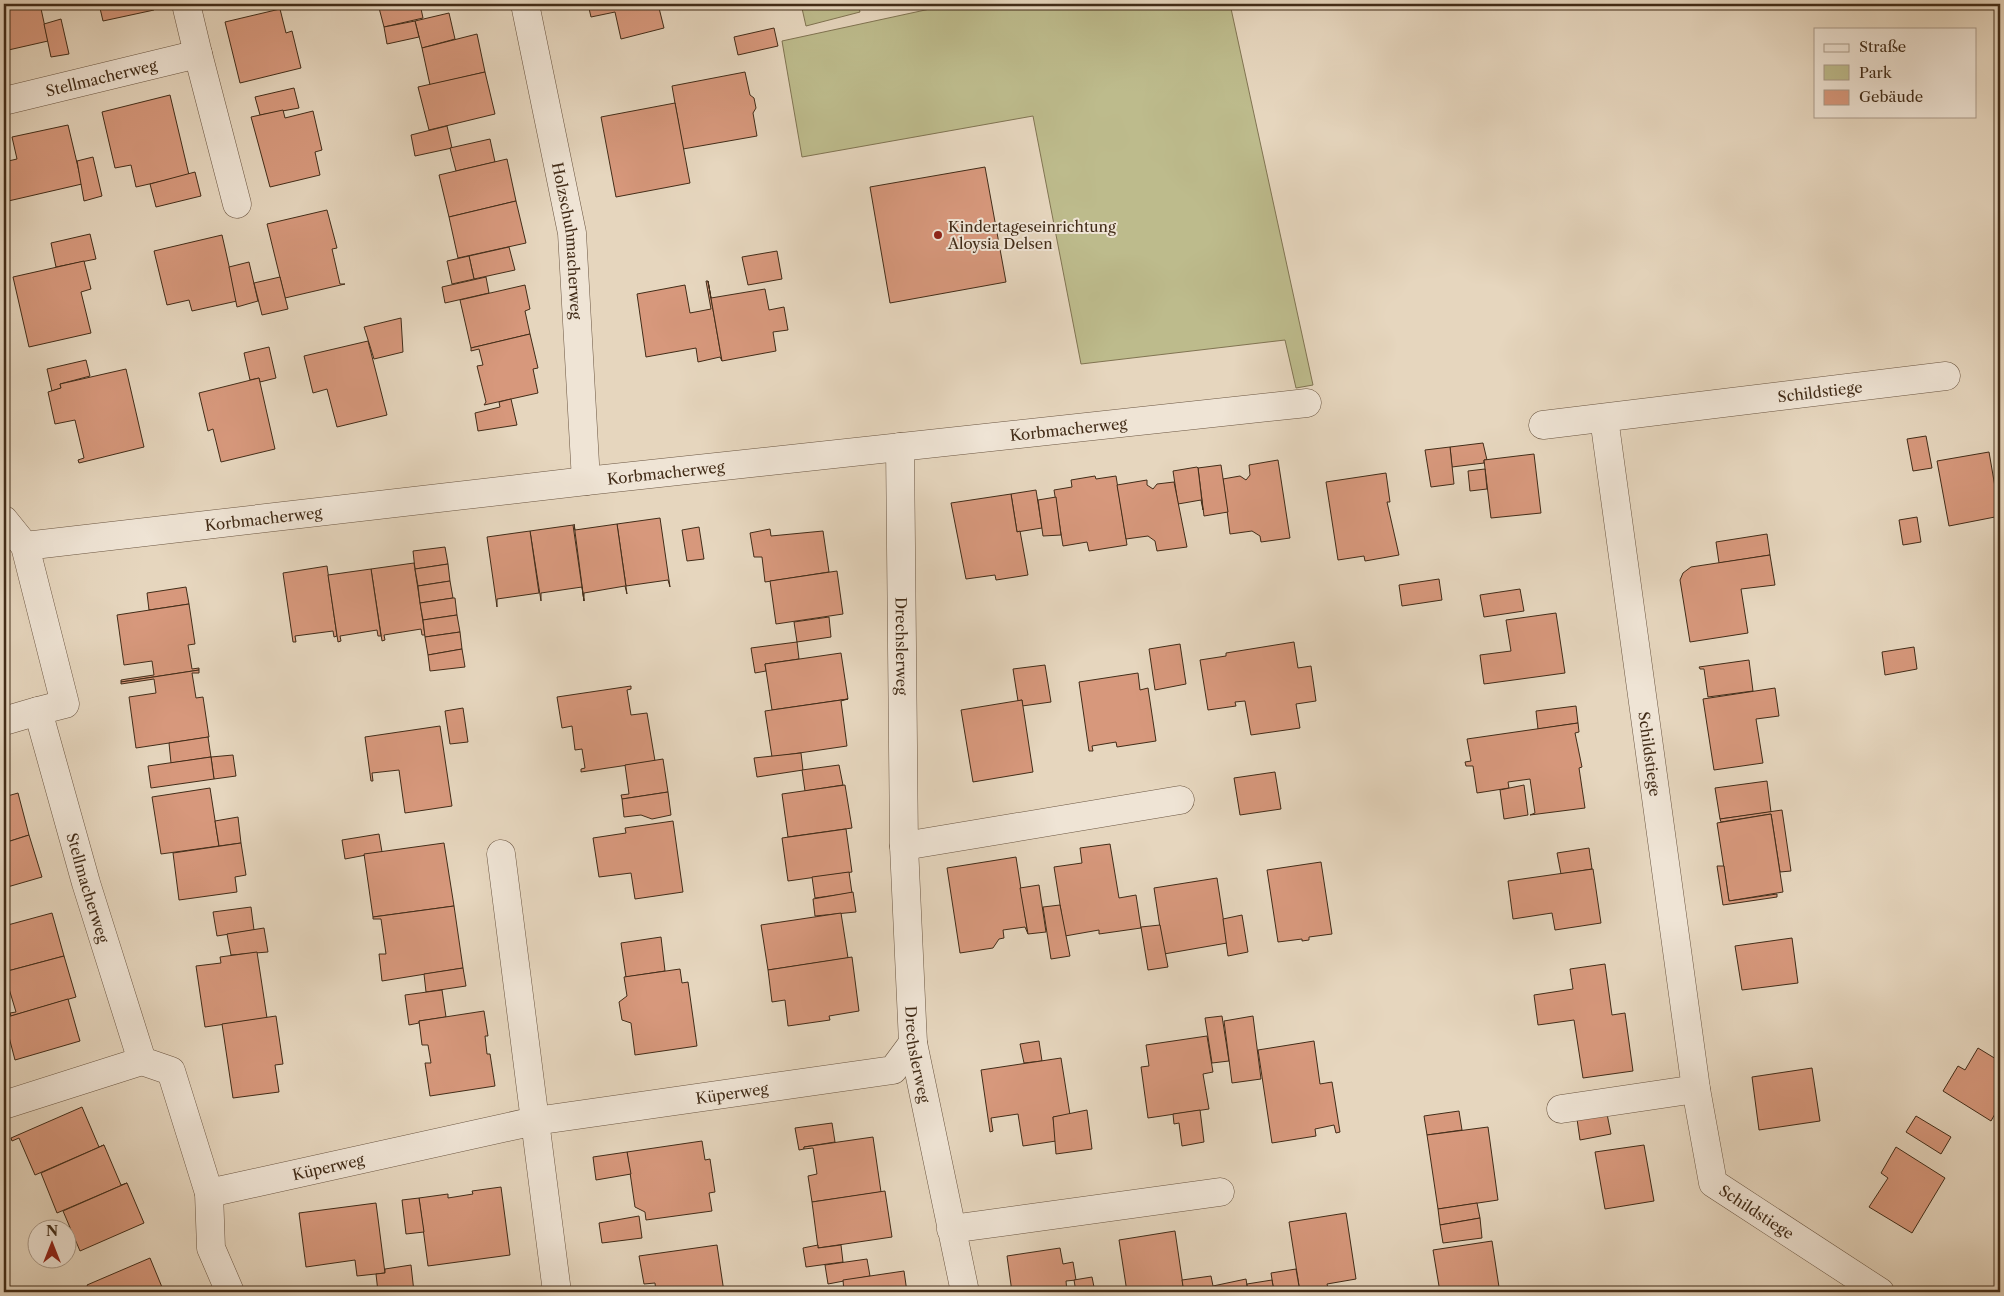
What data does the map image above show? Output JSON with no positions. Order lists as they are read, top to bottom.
{
  "streets": {
    "street": [
      "Stellmacherweg",
      "Holzschuhmacherweg",
      "Schildstiege",
      "Korbmacherweg",
      "Drechslerweg",
      "Küperweg"
    ]
  },
  "crossings": [
    ["Holzschuhmacherweg", "Korbmacherweg"],
    ["Korbmacherweg", "Drechslerweg"],
    ["Drechslerweg", "Küperweg"]
  ],
  "places": ["Kindertageseinrichtung Aloysia Delsen"],
  "legend": ["Straße", "Park", "Gebäude"],
  "north": "top"
}
